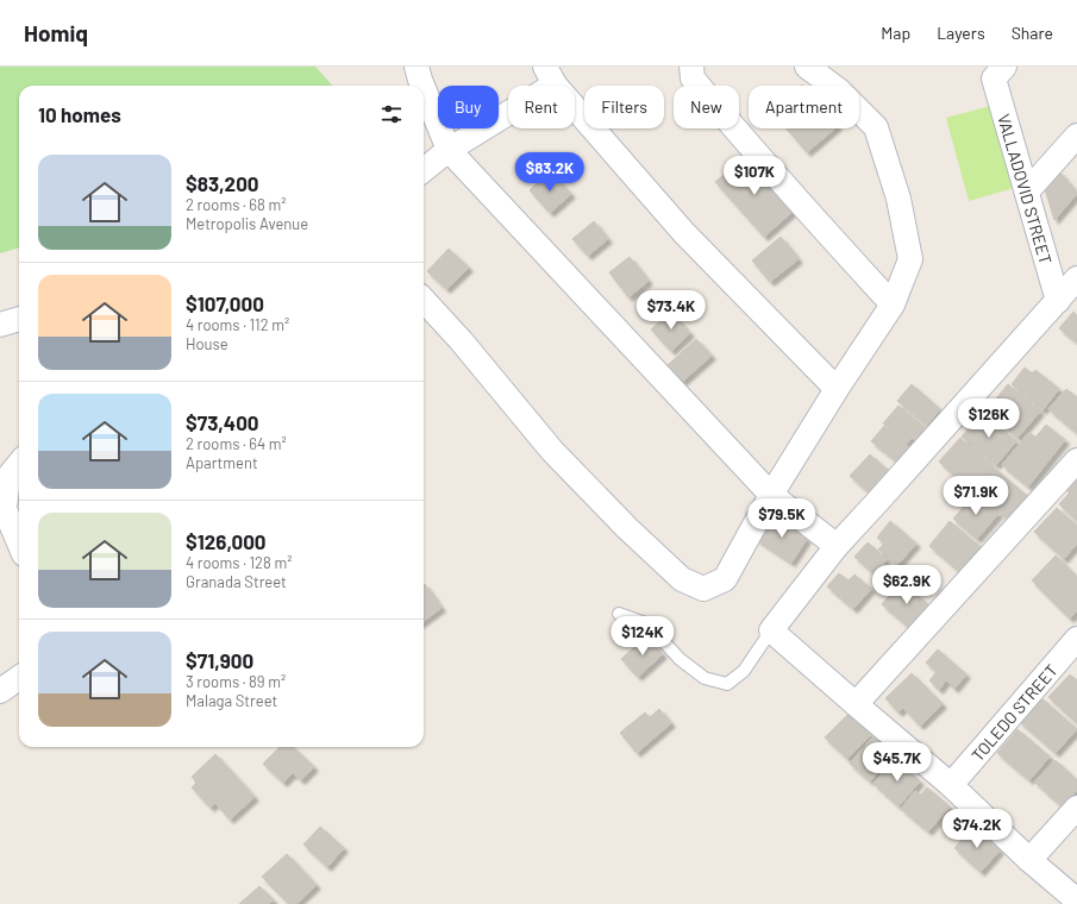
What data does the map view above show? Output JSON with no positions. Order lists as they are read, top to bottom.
{
  "streets": {
    "street": ["VALLADOVID STREET", "TOLEDO STREET"]
  },
  "page": {
    "header": "Homiq",
    "nav": ["Map", "Layers", "Share"],
    "chip": [
      "Buy",
      "Rent",
      "Filters",
      "New",
      "Apartment"
    ],
    "heading": "10 homes",
    "list": [
      {
        "name": "$83,200",
        "note": "2 rooms · 68 m² · Metropolis Avenue"
      },
      {
        "name": "$107,000",
        "note": "4 rooms · 112 m² · House"
      },
      {
        "name": "$73,400",
        "note": "2 rooms · 64 m² · Apartment"
      },
      {
        "name": "$126,000",
        "note": "4 rooms · 128 m² · Granada Street"
      },
      {
        "name": "$71,900",
        "note": "3 rooms · 89 m² · Malaga Street"
      }
    ],
    "price": [
      "$83.2K",
      "$107K",
      "$73.4K",
      "$126K",
      "$71.9K",
      "$79.5K",
      "$62.9K",
      "$124K",
      "$45.7K",
      "$74.2K"
    ]
  }
}
